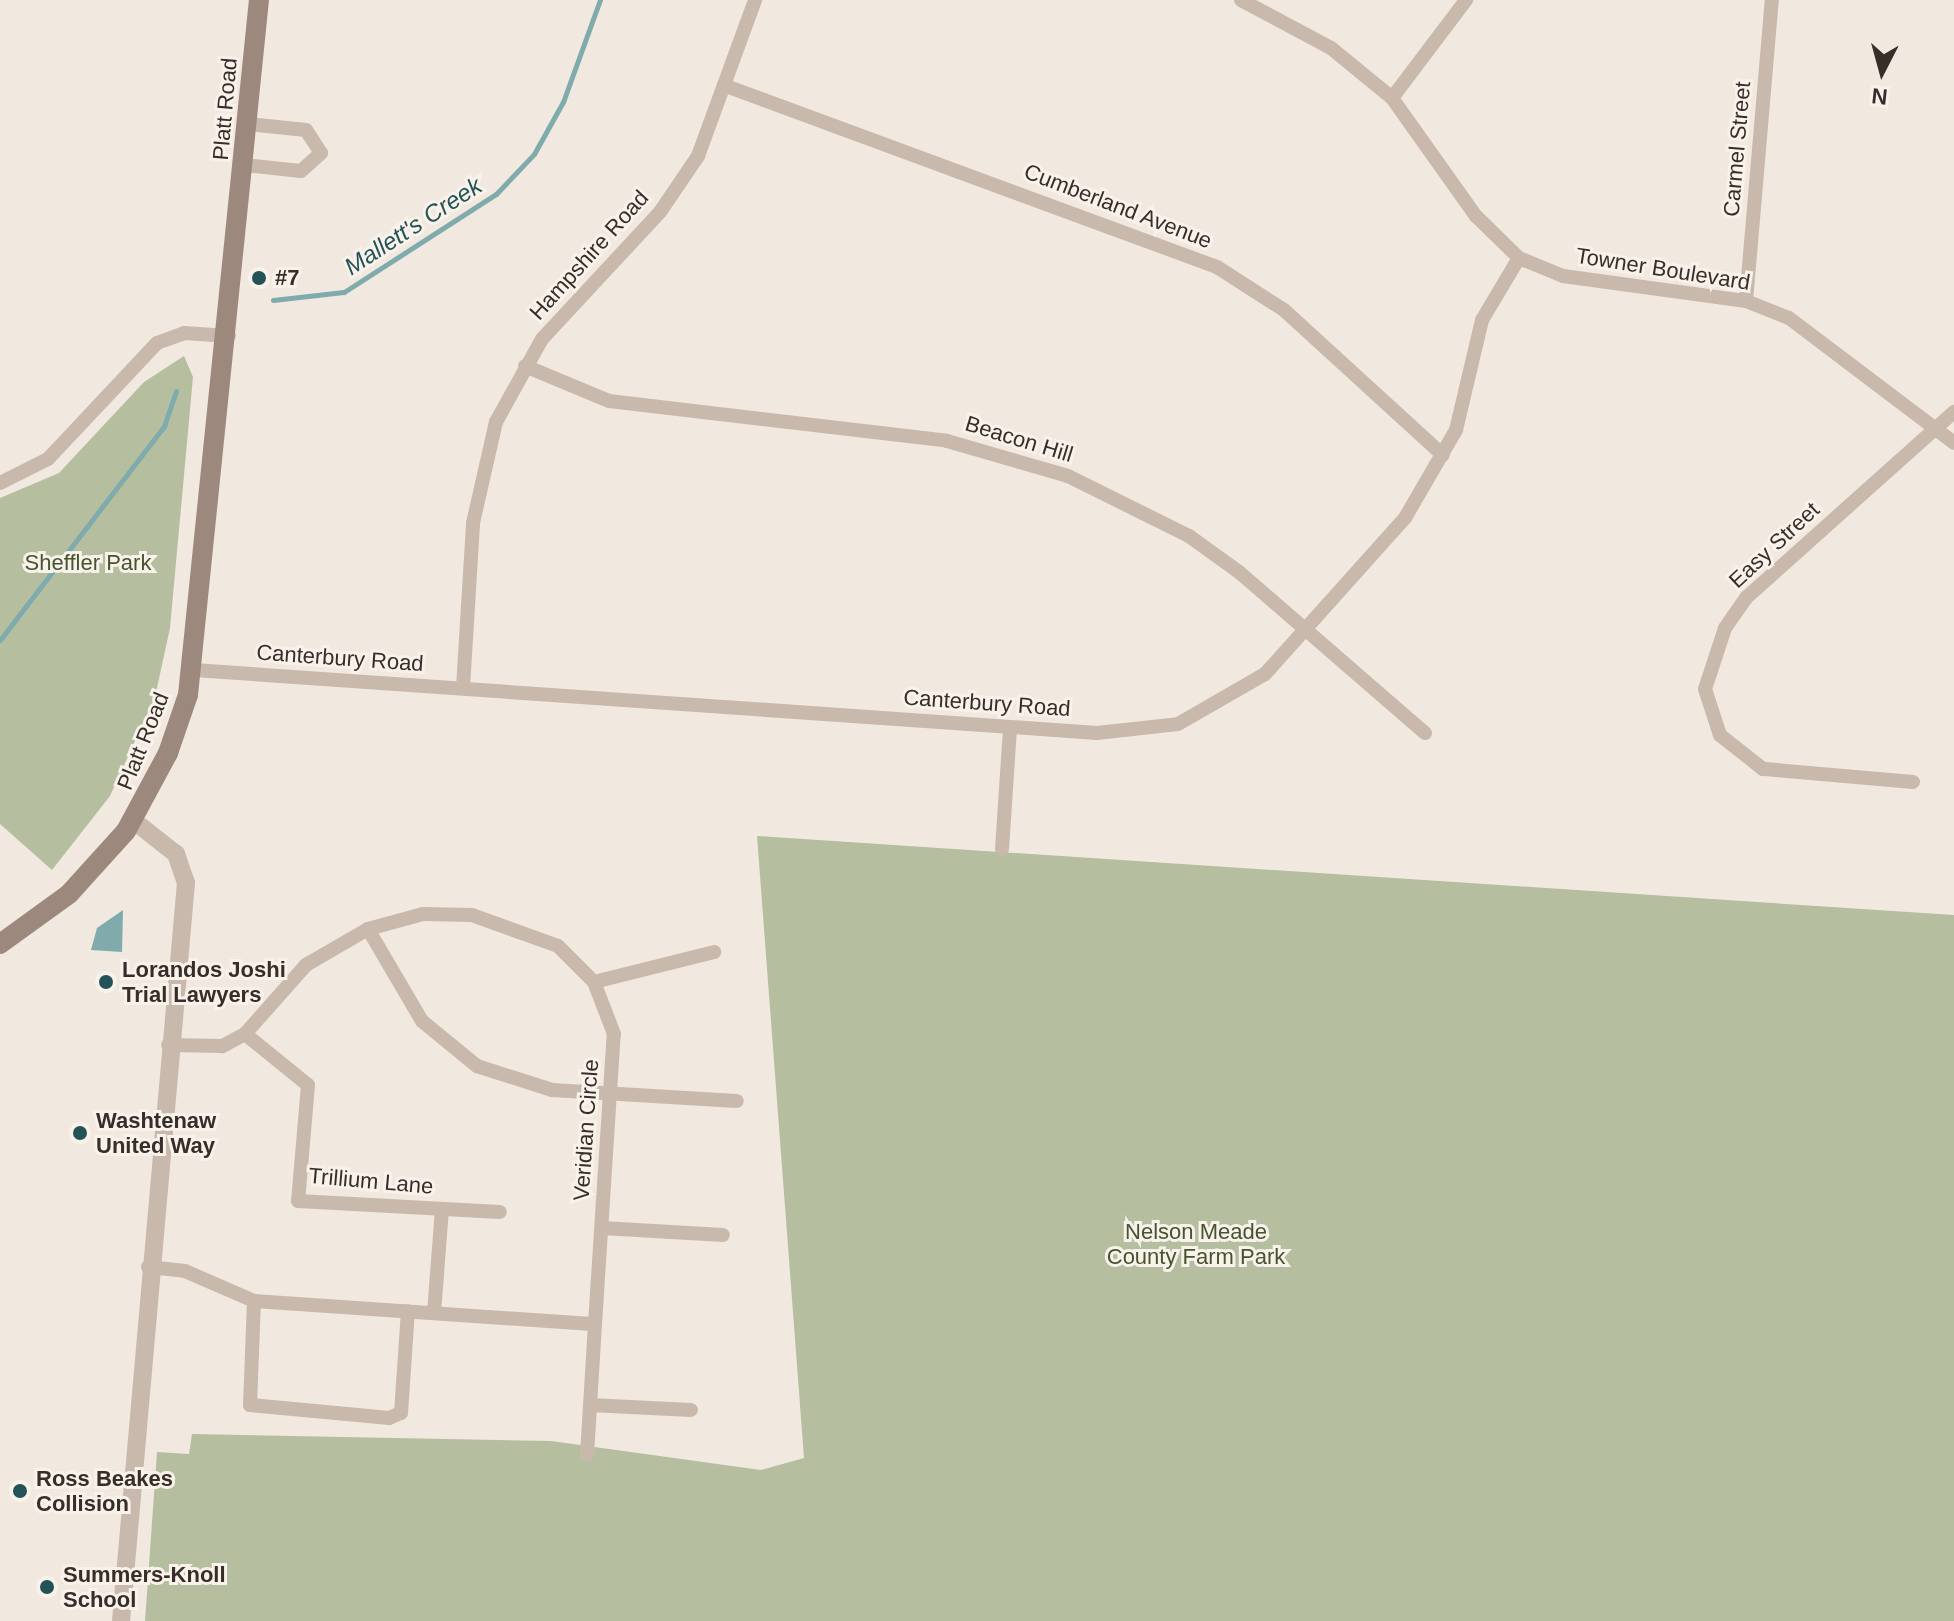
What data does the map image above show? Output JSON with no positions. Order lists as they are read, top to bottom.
{
  "streets": {
    "main road": ["Platt Road"],
    "street": [
      "Carmel Street",
      "Cumberland Avenue",
      "Hampshire Road",
      "Towner Boulevard",
      "Beacon Hill",
      "Easy Street",
      "Canterbury Road",
      "Veridian Circle",
      "Trillium Lane"
    ]
  },
  "crossings": [
    ["Platt Road", "Canterbury Road"],
    ["Carmel Street", "Towner Boulevard"],
    ["Cumberland Avenue", "Hampshire Road"],
    ["Cumberland Avenue", "Canterbury Road"],
    ["Hampshire Road", "Beacon Hill"],
    ["Hampshire Road", "Canterbury Road"],
    ["Towner Boulevard", "Easy Street"],
    ["Towner Boulevard", "Canterbury Road"],
    ["Beacon Hill", "Canterbury Road"],
    ["Veridian Circle", "Trillium Lane"]
  ],
  "water": ["Mallett's Creek"],
  "parks": ["Sheffler Park", "Nelson Meade County Farm Park"],
  "places": [
    "#7",
    "Lorandos Joshi Trial Lawyers",
    "Washtenaw United Way",
    "Ross Beakes Collision",
    "Summers-Knoll School"
  ],
  "north": "bottom"
}
